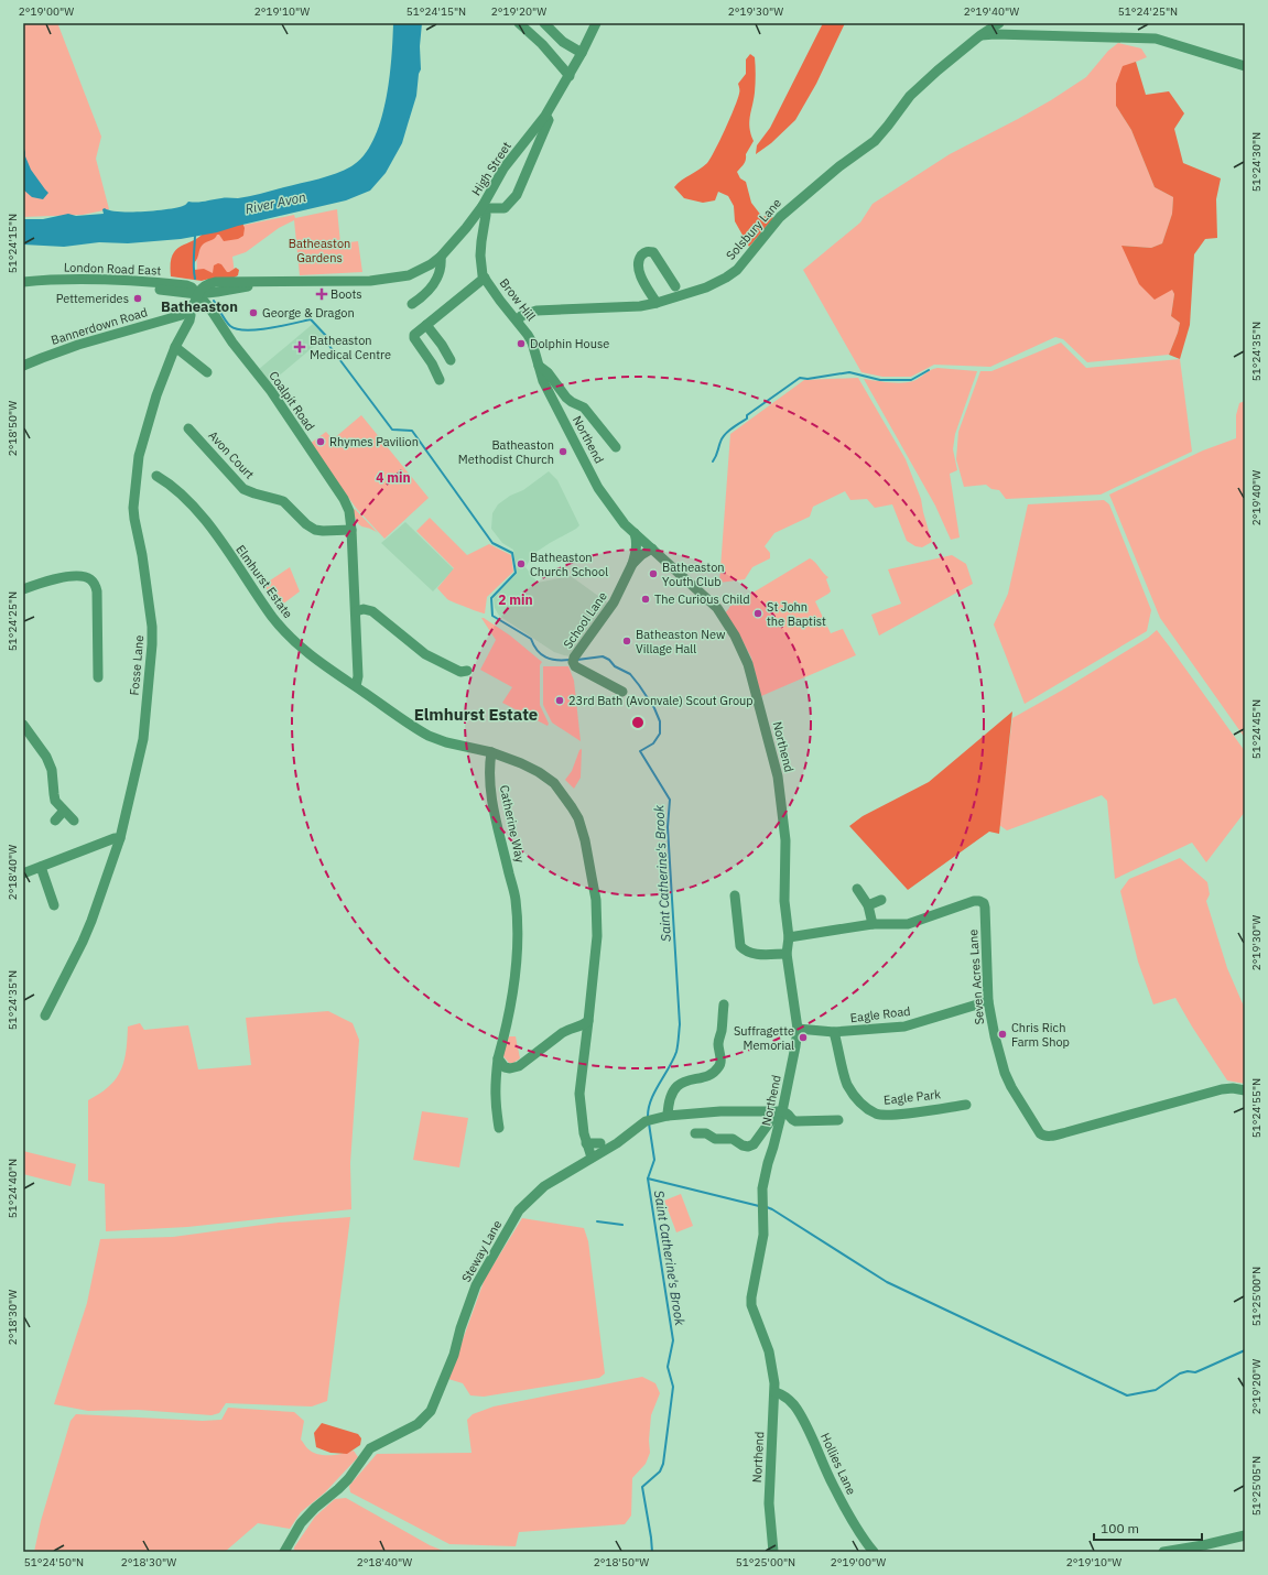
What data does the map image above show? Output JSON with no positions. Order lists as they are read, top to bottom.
{
  "streets": {
    "street": [
      "High Street",
      "Solsbury Lane",
      "London Road East",
      "Brow Hill",
      "Bannerdown Road",
      "Coalpit Road",
      "Northend",
      "Avon Court",
      "Elmhurst Estate",
      "School Lane",
      "Fosse Lane",
      "Catherine Way",
      "Seven Acres Lane",
      "Eagle Road",
      "Eagle Park",
      "Steway Lane",
      "Hollies Lane"
    ]
  },
  "crossings": [
    ["High Street", "London Road East"],
    ["High Street", "Coalpit Road"],
    ["Solsbury Lane", "Brow Hill"],
    ["London Road East", "Coalpit Road"],
    ["Brow Hill", "Northend"],
    ["Bannerdown Road", "Fosse Lane"],
    ["Coalpit Road", "Avon Court"],
    ["Northend", "School Lane"],
    ["Northend", "Seven Acres Lane"],
    ["Northend", "Eagle Road"],
    ["Northend", "Steway Lane"],
    ["Northend", "Hollies Lane"],
    ["Elmhurst Estate", "Catherine Way"],
    ["Seven Acres Lane", "Eagle Road"],
    ["Eagle Road", "Eagle Park"]
  ],
  "districts": ["Batheaston", "Elmhurst Estate"],
  "water": ["River Avon", "Saint Catherine's Brook"],
  "parks": ["Batheaston Gardens"],
  "places": {
    "health": ["Boots", "Batheaston Medical Centre"],
    "other": [
      "Pettemerides",
      "George & Dragon",
      "Dolphin House",
      "Rhymes Pavilion",
      "Batheaston Methodist Church",
      "Batheaston Church School",
      "Batheaston Youth Club",
      "The Curious Child",
      "St John the Baptist",
      "Batheaston New Village Hall",
      "23rd Bath (Avonvale) Scout Group",
      "Chris Rich Farm Shop",
      "Suffragette Memorial"
    ]
  },
  "scale_bar": "100 m",
  "coordinates": [
    "2°19'00\"W",
    "2°19'10\"W",
    "51°24'15\"N",
    "2°19'20\"W",
    "2°19'30\"W",
    "2°19'40\"W",
    "51°24'25\"N",
    "51°24'30\"N",
    "51°24'35\"N",
    "2°18'50\"W",
    "51°24'45\"N",
    "2°18'40\"W",
    "51°24'55\"N",
    "51°24'40\"N",
    "51°25'00\"N",
    "2°18'30\"W",
    "51°25'05\"N",
    "51°24'50\"N"
  ],
  "rings": ["4 min", "2 min"]
}
